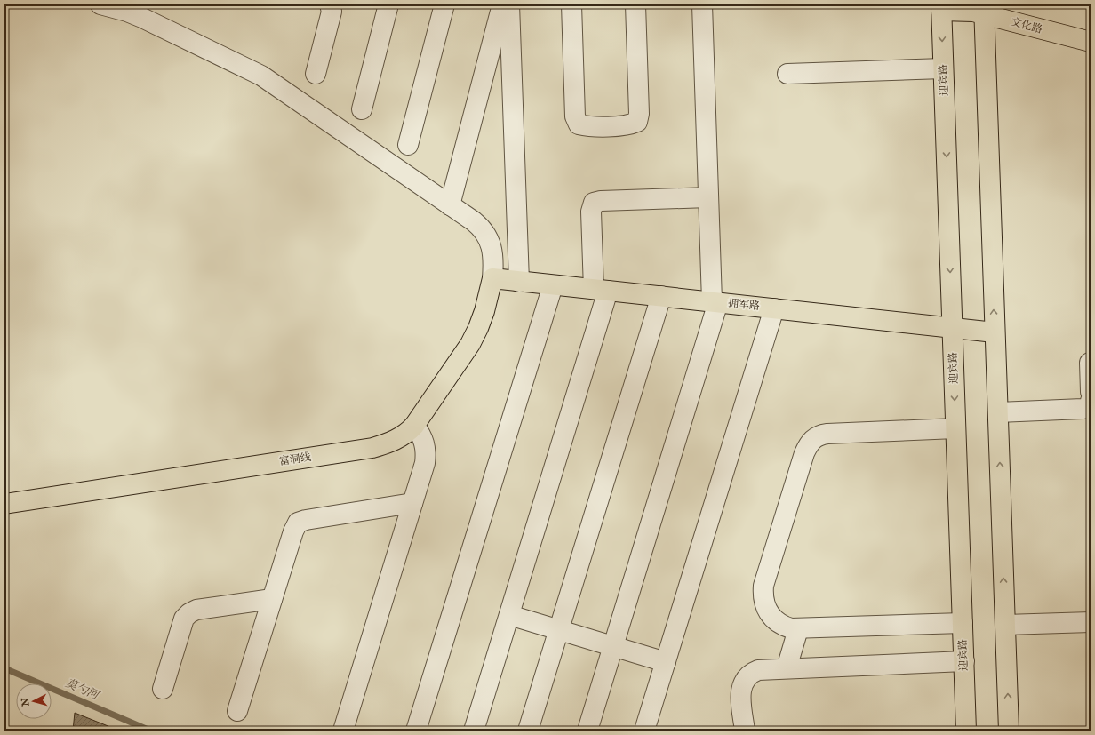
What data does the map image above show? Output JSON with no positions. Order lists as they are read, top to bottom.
{
  "streets": {
    "main road": [
      "文化路",
      "迎宾路",
      "拥军路",
      "富洞线"
    ]
  },
  "crossings": [
    ["文化路", "迎宾路"],
    ["迎宾路", "拥军路"],
    ["拥军路", "富洞线"]
  ],
  "water": ["莫勺河"],
  "north": "left"
}
